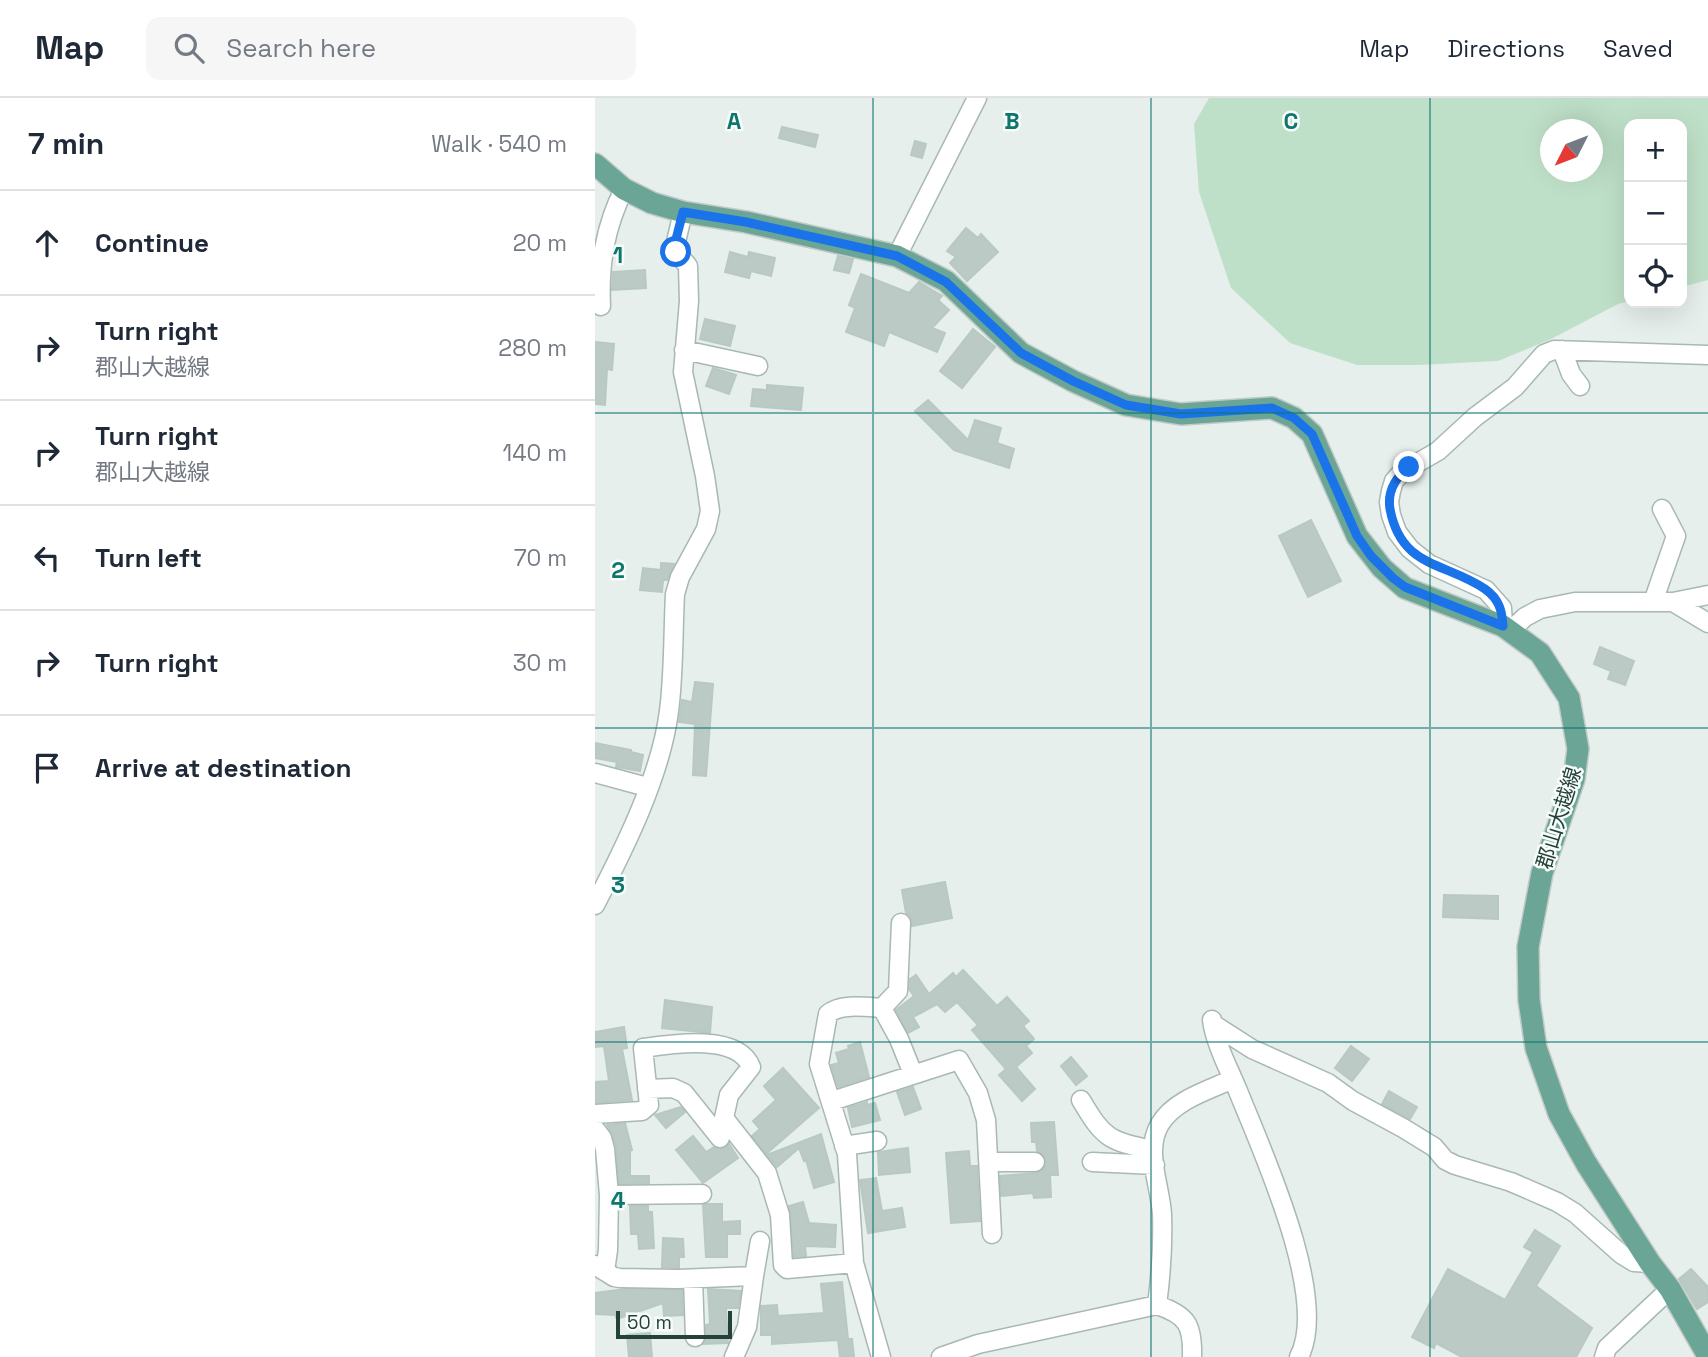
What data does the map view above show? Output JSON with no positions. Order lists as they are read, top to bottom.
{
  "streets": {
    "main road": ["郡山大越線"]
  },
  "scale_bar": "50 m",
  "north": "bottom left",
  "page": {
    "header": "Map",
    "search": "Search here",
    "nav": ["Map", "Directions", "Saved"],
    "heading": ["7 min", "Walk · 540 m"],
    "map_buttons": ["+", "−"],
    "list": [
      ["Continue", "20 m"],
      ["Turn right", "郡山大越線", "280 m"],
      ["Turn right", "郡山大越線", "140 m"],
      ["Turn left", "70 m"],
      ["Turn right", "30 m"],
      "Arrive at destination"
    ],
    "scale": "50 m"
  },
  "grid": {
    "columns": ["A", "B", "C"],
    "rows": [
      "1",
      "2",
      "3",
      "4"
    ]
  }
}
